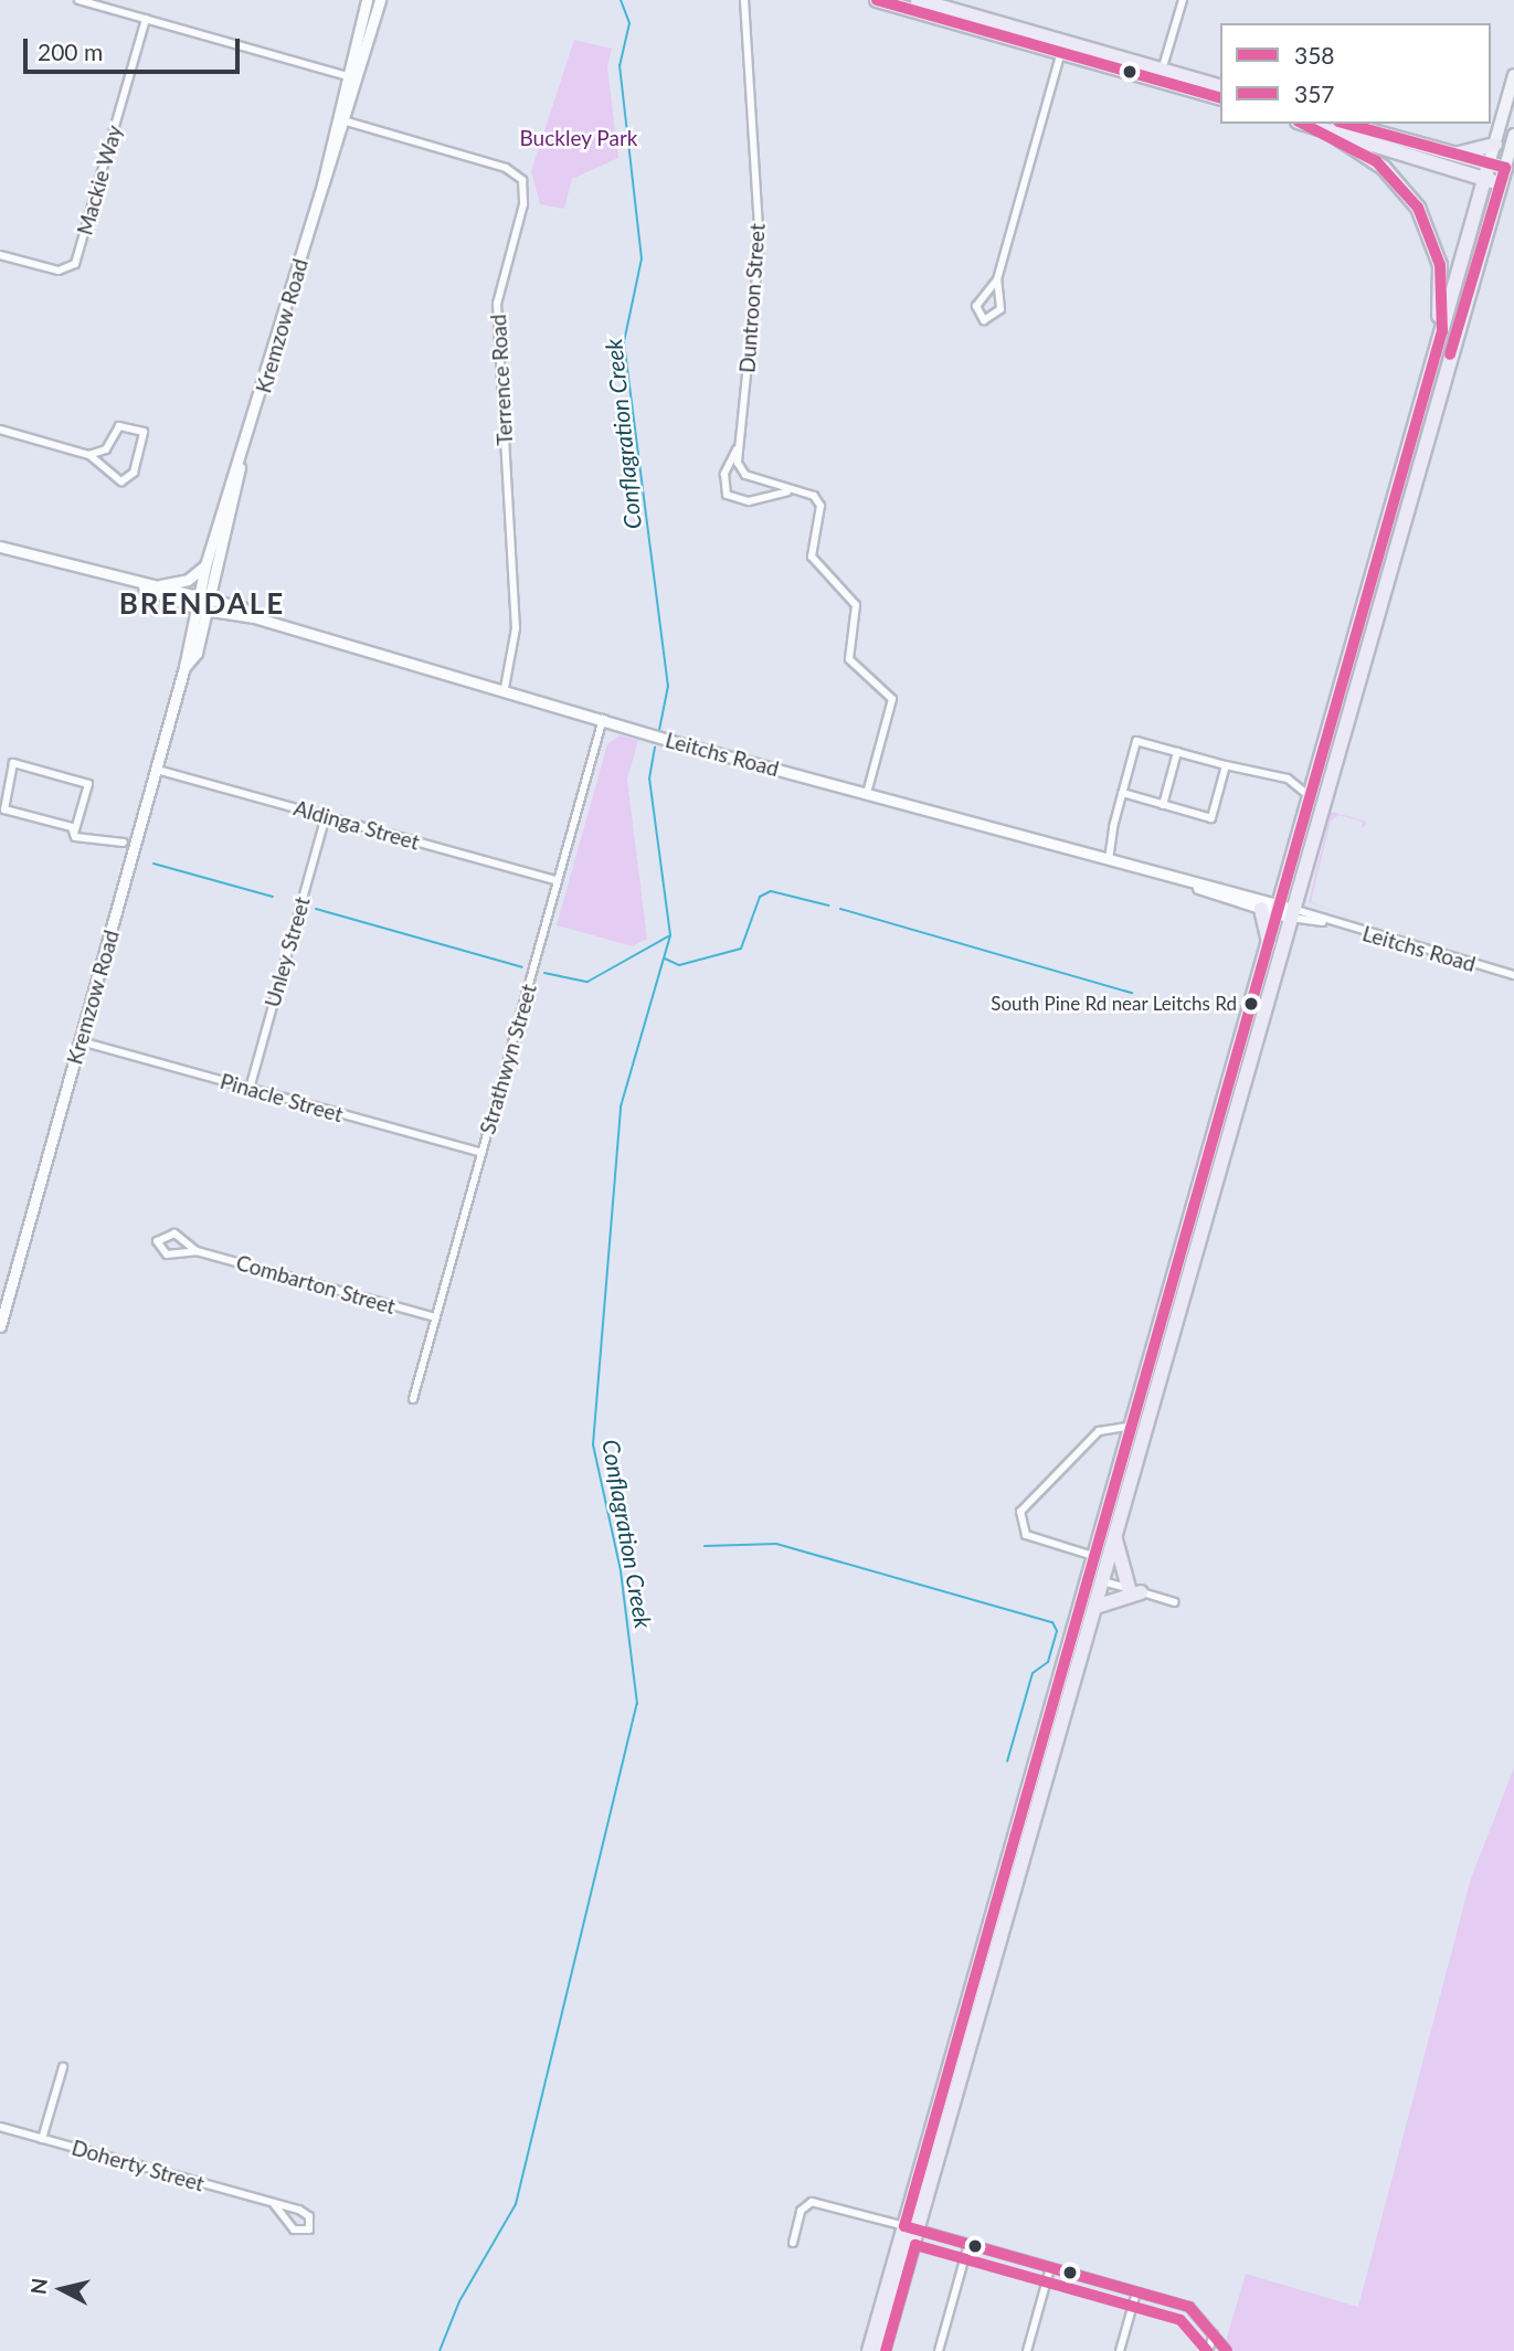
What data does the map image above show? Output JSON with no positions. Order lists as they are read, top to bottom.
{
  "streets": {
    "street": [
      "Mackie Way",
      "Duntroon Street",
      "Kremzow Road",
      "Terrence Road",
      "Leitchs Road",
      "Aldinga Street",
      "Unley Street",
      "Strathwyn Street",
      "Pinacle Street",
      "Combarton Street",
      "Doherty Street"
    ]
  },
  "crossings": [
    ["Kremzow Road", "Terrence Road"],
    ["Kremzow Road", "Leitchs Road"],
    ["Kremzow Road", "Aldinga Street"],
    ["Kremzow Road", "Pinacle Street"],
    ["Terrence Road", "Leitchs Road"],
    ["Leitchs Road", "Strathwyn Street"],
    ["Aldinga Street", "Unley Street"],
    ["Aldinga Street", "Strathwyn Street"],
    ["Unley Street", "Pinacle Street"],
    ["Strathwyn Street", "Pinacle Street"],
    ["Strathwyn Street", "Combarton Street"]
  ],
  "districts": ["BRENDALE"],
  "water": ["Conflagration Creek"],
  "parks": ["Buckley Park"],
  "places": ["South Pine Rd near Leitchs Rd"],
  "lines": ["transit line 358", "transit line 357"],
  "legend": ["358", "357"],
  "scale_bar": "200 m",
  "north": "left"
}
